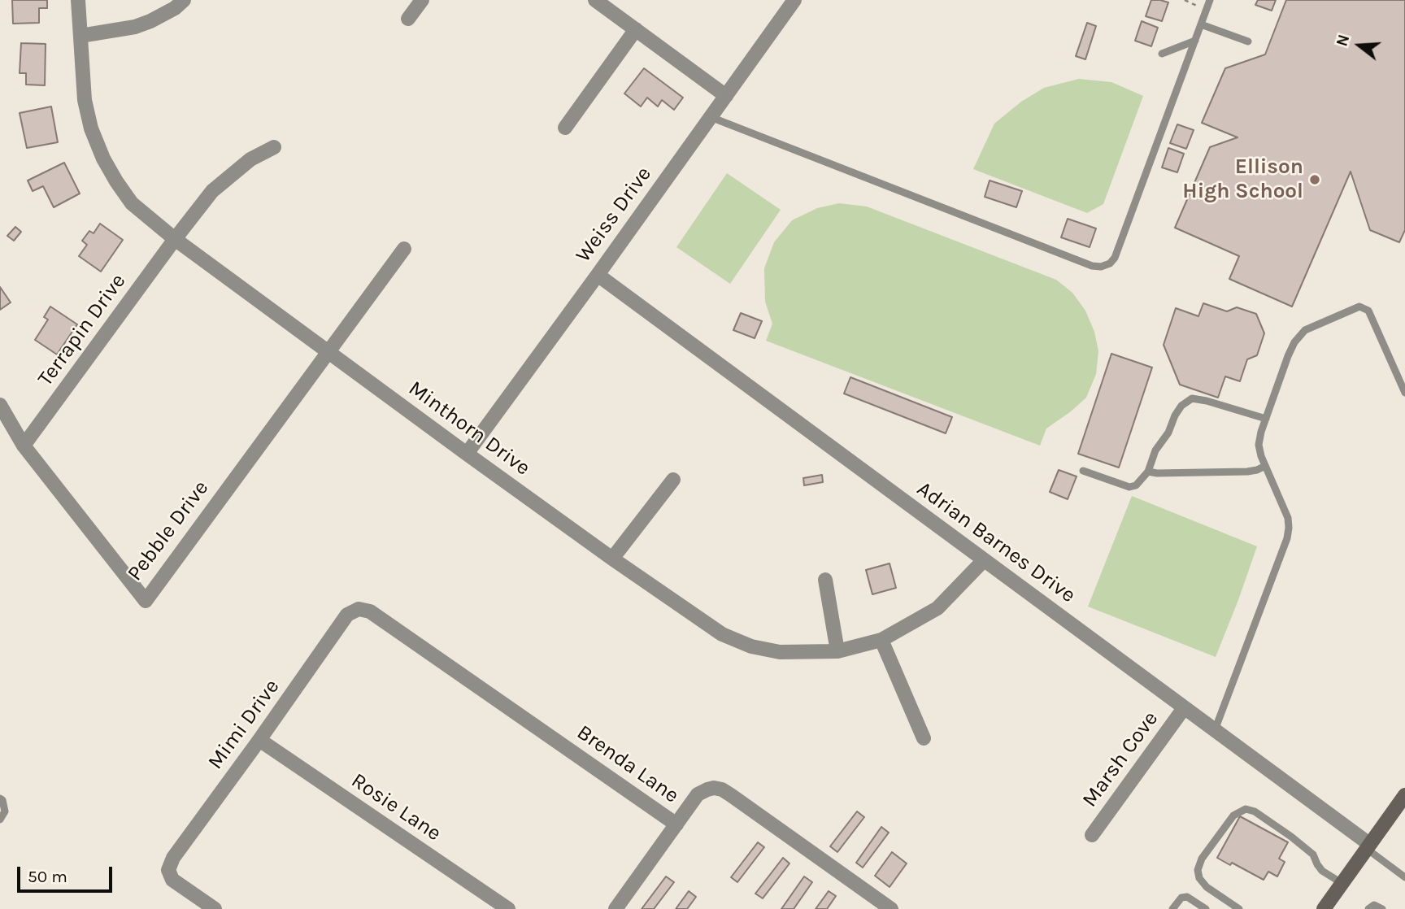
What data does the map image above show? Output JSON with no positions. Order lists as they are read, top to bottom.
{
  "streets": {
    "street": [
      "Weiss Drive",
      "Terrapin Drive",
      "Minthorn Drive",
      "Pebble Drive",
      "Adrian Barnes Drive",
      "Mimi Drive",
      "Marsh Cove",
      "Brenda Lane",
      "Rosie Lane"
    ]
  },
  "crossings": [
    ["Weiss Drive", "Minthorn Drive"],
    ["Weiss Drive", "Adrian Barnes Drive"],
    ["Terrapin Drive", "Minthorn Drive"],
    ["Terrapin Drive", "Pebble Drive"],
    ["Minthorn Drive", "Pebble Drive"],
    ["Minthorn Drive", "Adrian Barnes Drive"],
    ["Adrian Barnes Drive", "Marsh Cove"],
    ["Mimi Drive", "Brenda Lane"],
    ["Mimi Drive", "Rosie Lane"]
  ],
  "places": ["Ellison High School"],
  "scale_bar": "50 m",
  "north": "left"
}
